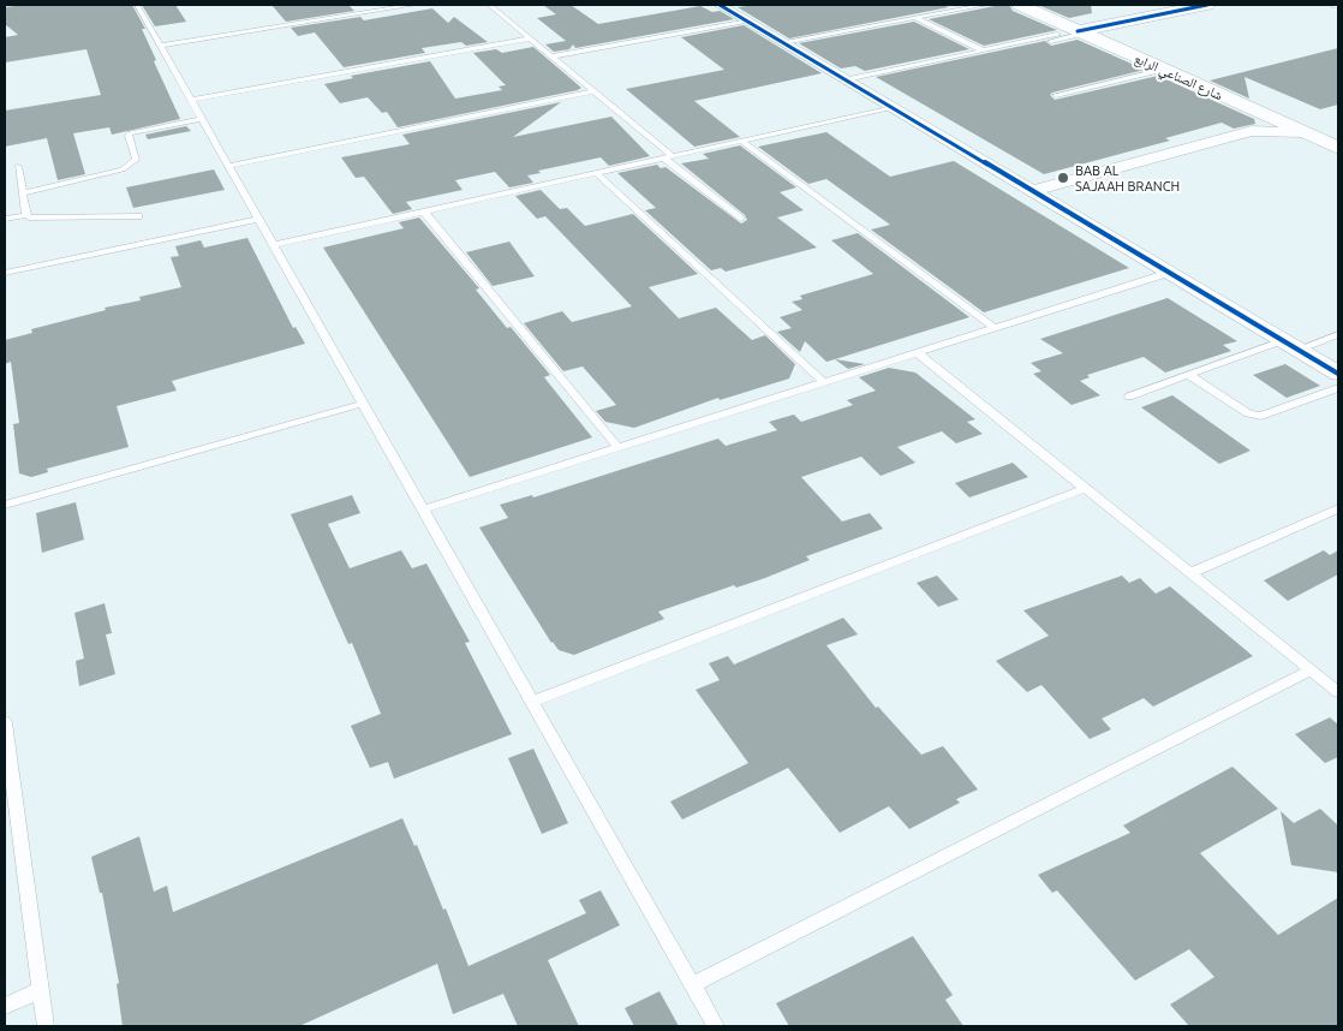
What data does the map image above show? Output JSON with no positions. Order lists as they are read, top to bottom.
{
  "streets": {
    "main road": ["شارع الصناعي الرابع"]
  },
  "places": ["BAB AL SAJAAH BRANCH"]
}
